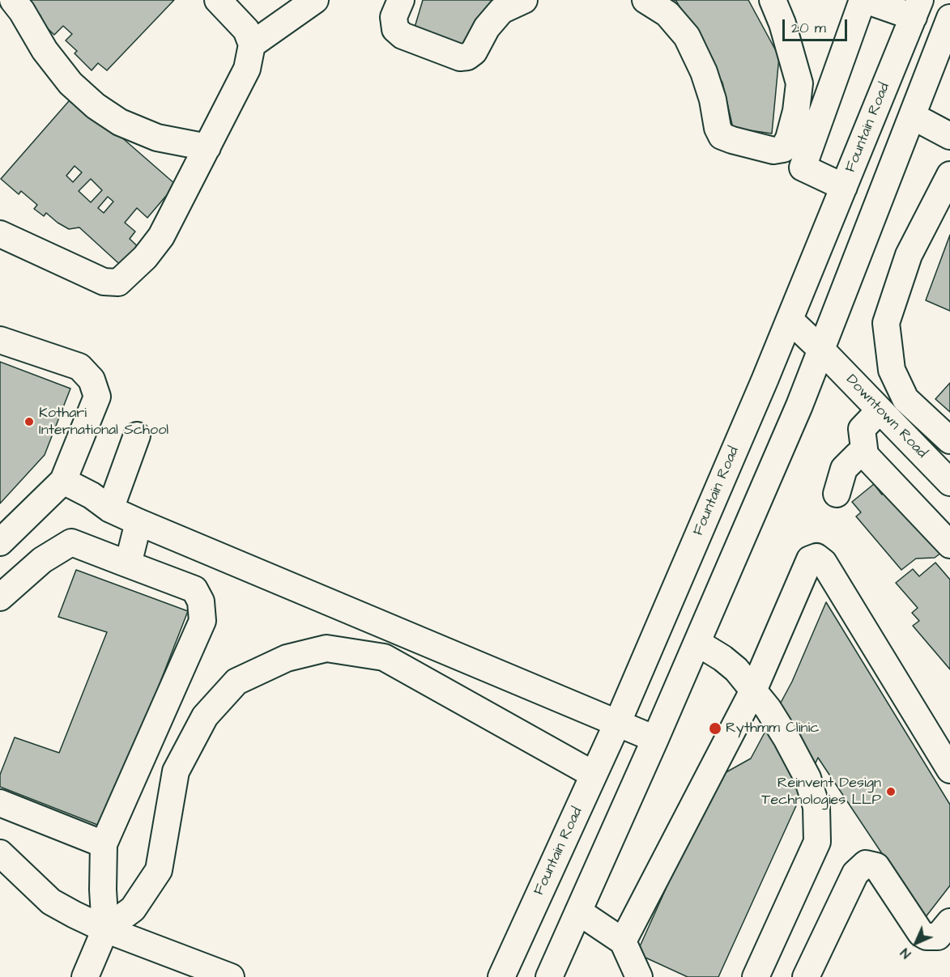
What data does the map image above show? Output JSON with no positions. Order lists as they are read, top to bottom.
{
  "streets": {
    "street": ["Fountain Road", "Downtown Road"]
  },
  "crossings": [
    ["Fountain Road", "Downtown Road"]
  ],
  "places": ["Kothari International School", "Rythmm Clinic", "Reinvent Design Technologies LLP"],
  "scale_bar": "20 m",
  "north": "bottom left"
}
